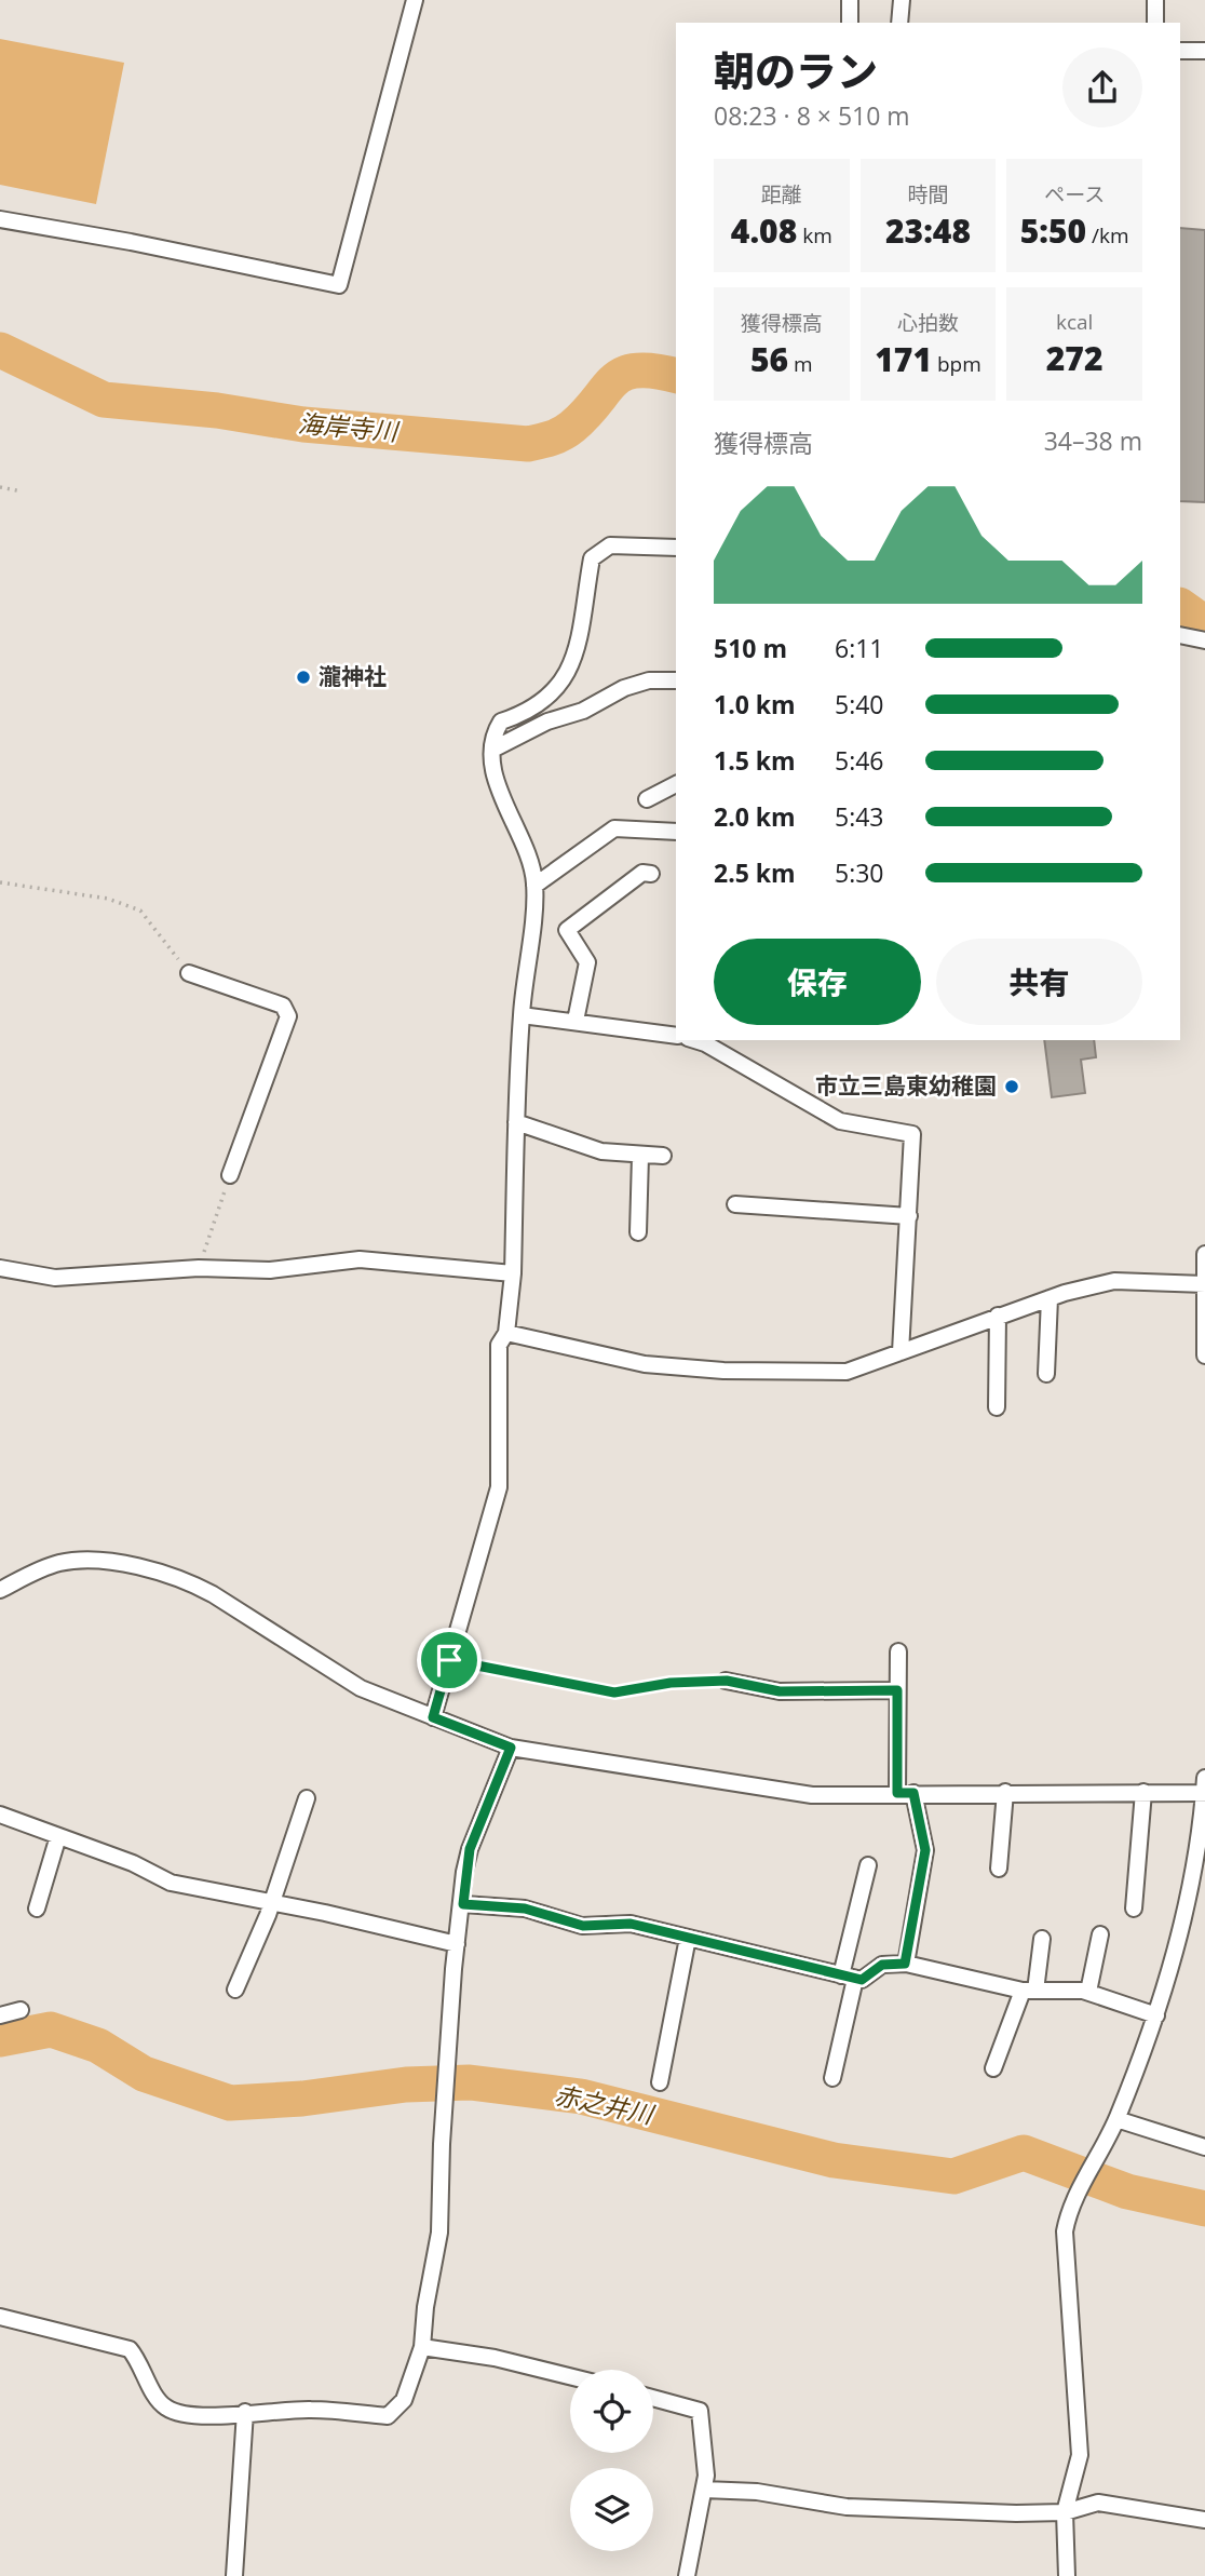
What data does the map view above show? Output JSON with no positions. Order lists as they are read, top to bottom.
{
  "water": ["海岸寺川", "赤之井川"],
  "places": ["瀧神社", "市立三島東幼稚園"],
  "page": {
    "heading": ["朝のラン", "08:23 · 8 × 510 m"],
    "stats": [
      ["距離", "4.08 km"],
      ["時間", "23:48"],
      ["ペース", "5:50 /km"],
      ["獲得標高", "56 m"],
      ["心拍数", "171 bpm"],
      ["kcal", "272"]
    ],
    "chart": ["獲得標高", "34–38 m"],
    "list": [
      {
        "name": "510 m",
        "note": "6:11"
      },
      {
        "name": "1.0 km",
        "note": "5:40"
      },
      {
        "name": "1.5 km",
        "note": "5:46"
      },
      {
        "name": "2.0 km",
        "note": "5:43"
      },
      {
        "name": "2.5 km",
        "note": "5:30"
      }
    ],
    "buttons": ["保存", "共有"]
  }
}
